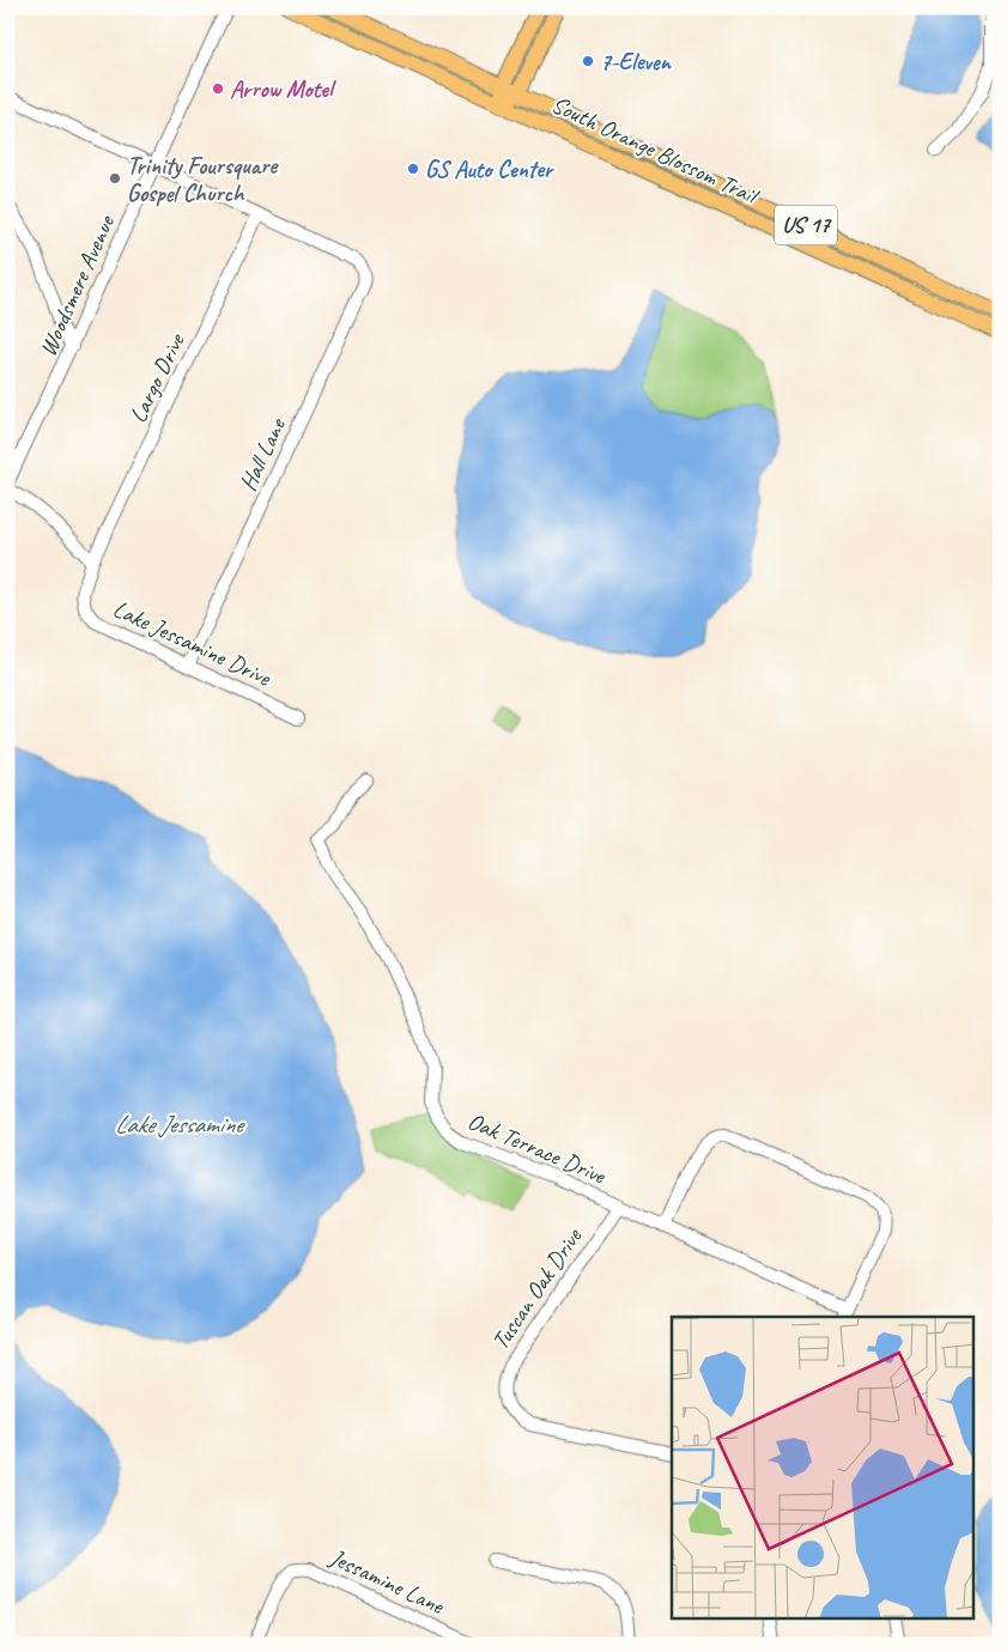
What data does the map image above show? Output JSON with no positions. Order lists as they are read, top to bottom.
{
  "streets": {
    "main road": ["South Orange Blossom Trail", "US 17"],
    "street": [
      "Woodsmere Avenue",
      "Largo Drive",
      "Hall Lane",
      "Lake Jessamine Drive",
      "Oak Terrace Drive",
      "Tuscan Oak Drive",
      "Jessamine Lane"
    ]
  },
  "crossings": [
    ["Largo Drive", "Hall Lane"],
    ["Largo Drive", "Lake Jessamine Drive"],
    ["Hall Lane", "Lake Jessamine Drive"],
    ["Oak Terrace Drive", "Tuscan Oak Drive"]
  ],
  "water": ["Lake Jessamine"],
  "places": [
    "7-Eleven",
    "Arrow Motel",
    "GS Auto Center",
    "Trinity Foursquare Gospel Church"
  ]
}
